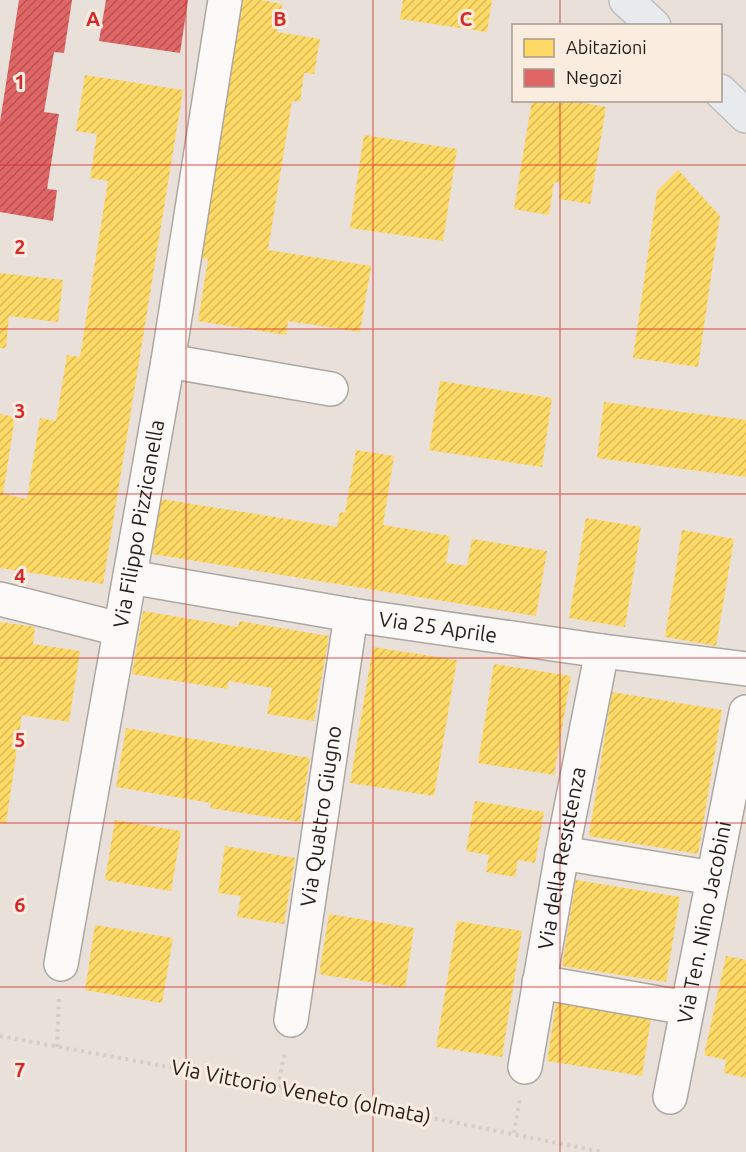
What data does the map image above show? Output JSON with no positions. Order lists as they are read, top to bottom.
{
  "streets": {
    "street": [
      "Via Filippo Pizzicanella",
      "Via 25 Aprile",
      "Via Quattro Giugno",
      "Via della Resistenza",
      "Via Ten. Nino Jacobini"
    ],
    "path": ["Via Vittorio Veneto (olmata)"]
  },
  "crossings": [
    ["Via Filippo Pizzicanella", "Via 25 Aprile"],
    ["Via 25 Aprile", "Via Quattro Giugno"],
    ["Via 25 Aprile", "Via della Resistenza"]
  ],
  "legend": ["Abitazioni", "Negozi"],
  "grid": {
    "columns": ["A", "B", "C"],
    "rows": [
      "1",
      "2",
      "3",
      "4",
      "5",
      "6",
      "7"
    ]
  }
}
